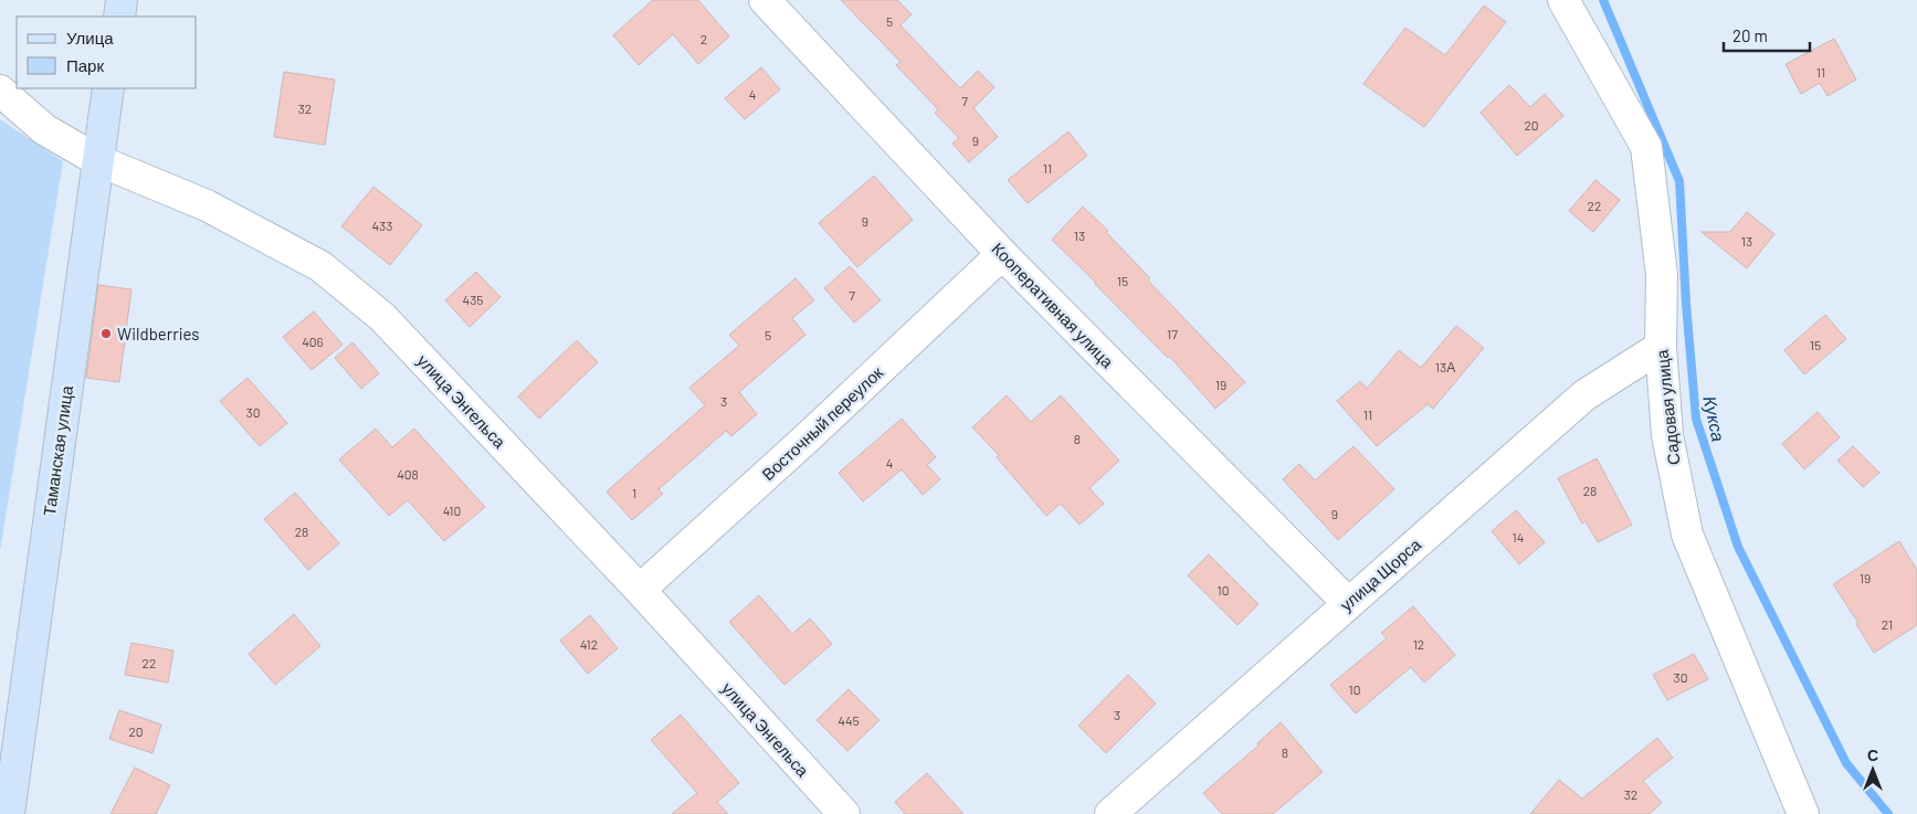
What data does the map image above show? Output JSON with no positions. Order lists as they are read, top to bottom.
{
  "streets": {
    "street": [
      "Кооперативная улица",
      "улица Энгельса",
      "Садовая улица",
      "Восточный переулок",
      "Таманская улица",
      "улица Щорса"
    ]
  },
  "crossings": [
    ["Кооперативная улица", "Восточный переулок"],
    ["Кооперативная улица", "улица Щорса"],
    ["улица Энгельса", "Восточный переулок"],
    ["улица Энгельса", "Таманская улица"],
    ["Садовая улица", "улица Щорса"]
  ],
  "water": ["Кукса"],
  "places": ["Wildberries"],
  "house_numbers": [
    "5",
    "2",
    "11",
    "4",
    "7",
    "32",
    "20",
    "9",
    "11",
    "22",
    "9",
    "433",
    "13",
    "13",
    "15",
    "7",
    "435",
    "17",
    "5",
    "406",
    "15",
    "13А",
    "19",
    "3",
    "30",
    "11",
    "8",
    "4",
    "408",
    "28",
    "1",
    "410",
    "9",
    "28",
    "14",
    "19",
    "10",
    "21",
    "412",
    "12",
    "22",
    "30",
    "10",
    "3",
    "445",
    "20",
    "8",
    "32"
  ],
  "legend": ["Улица", "Парк"],
  "scale_bar": "20 m",
  "north": "top"
}
